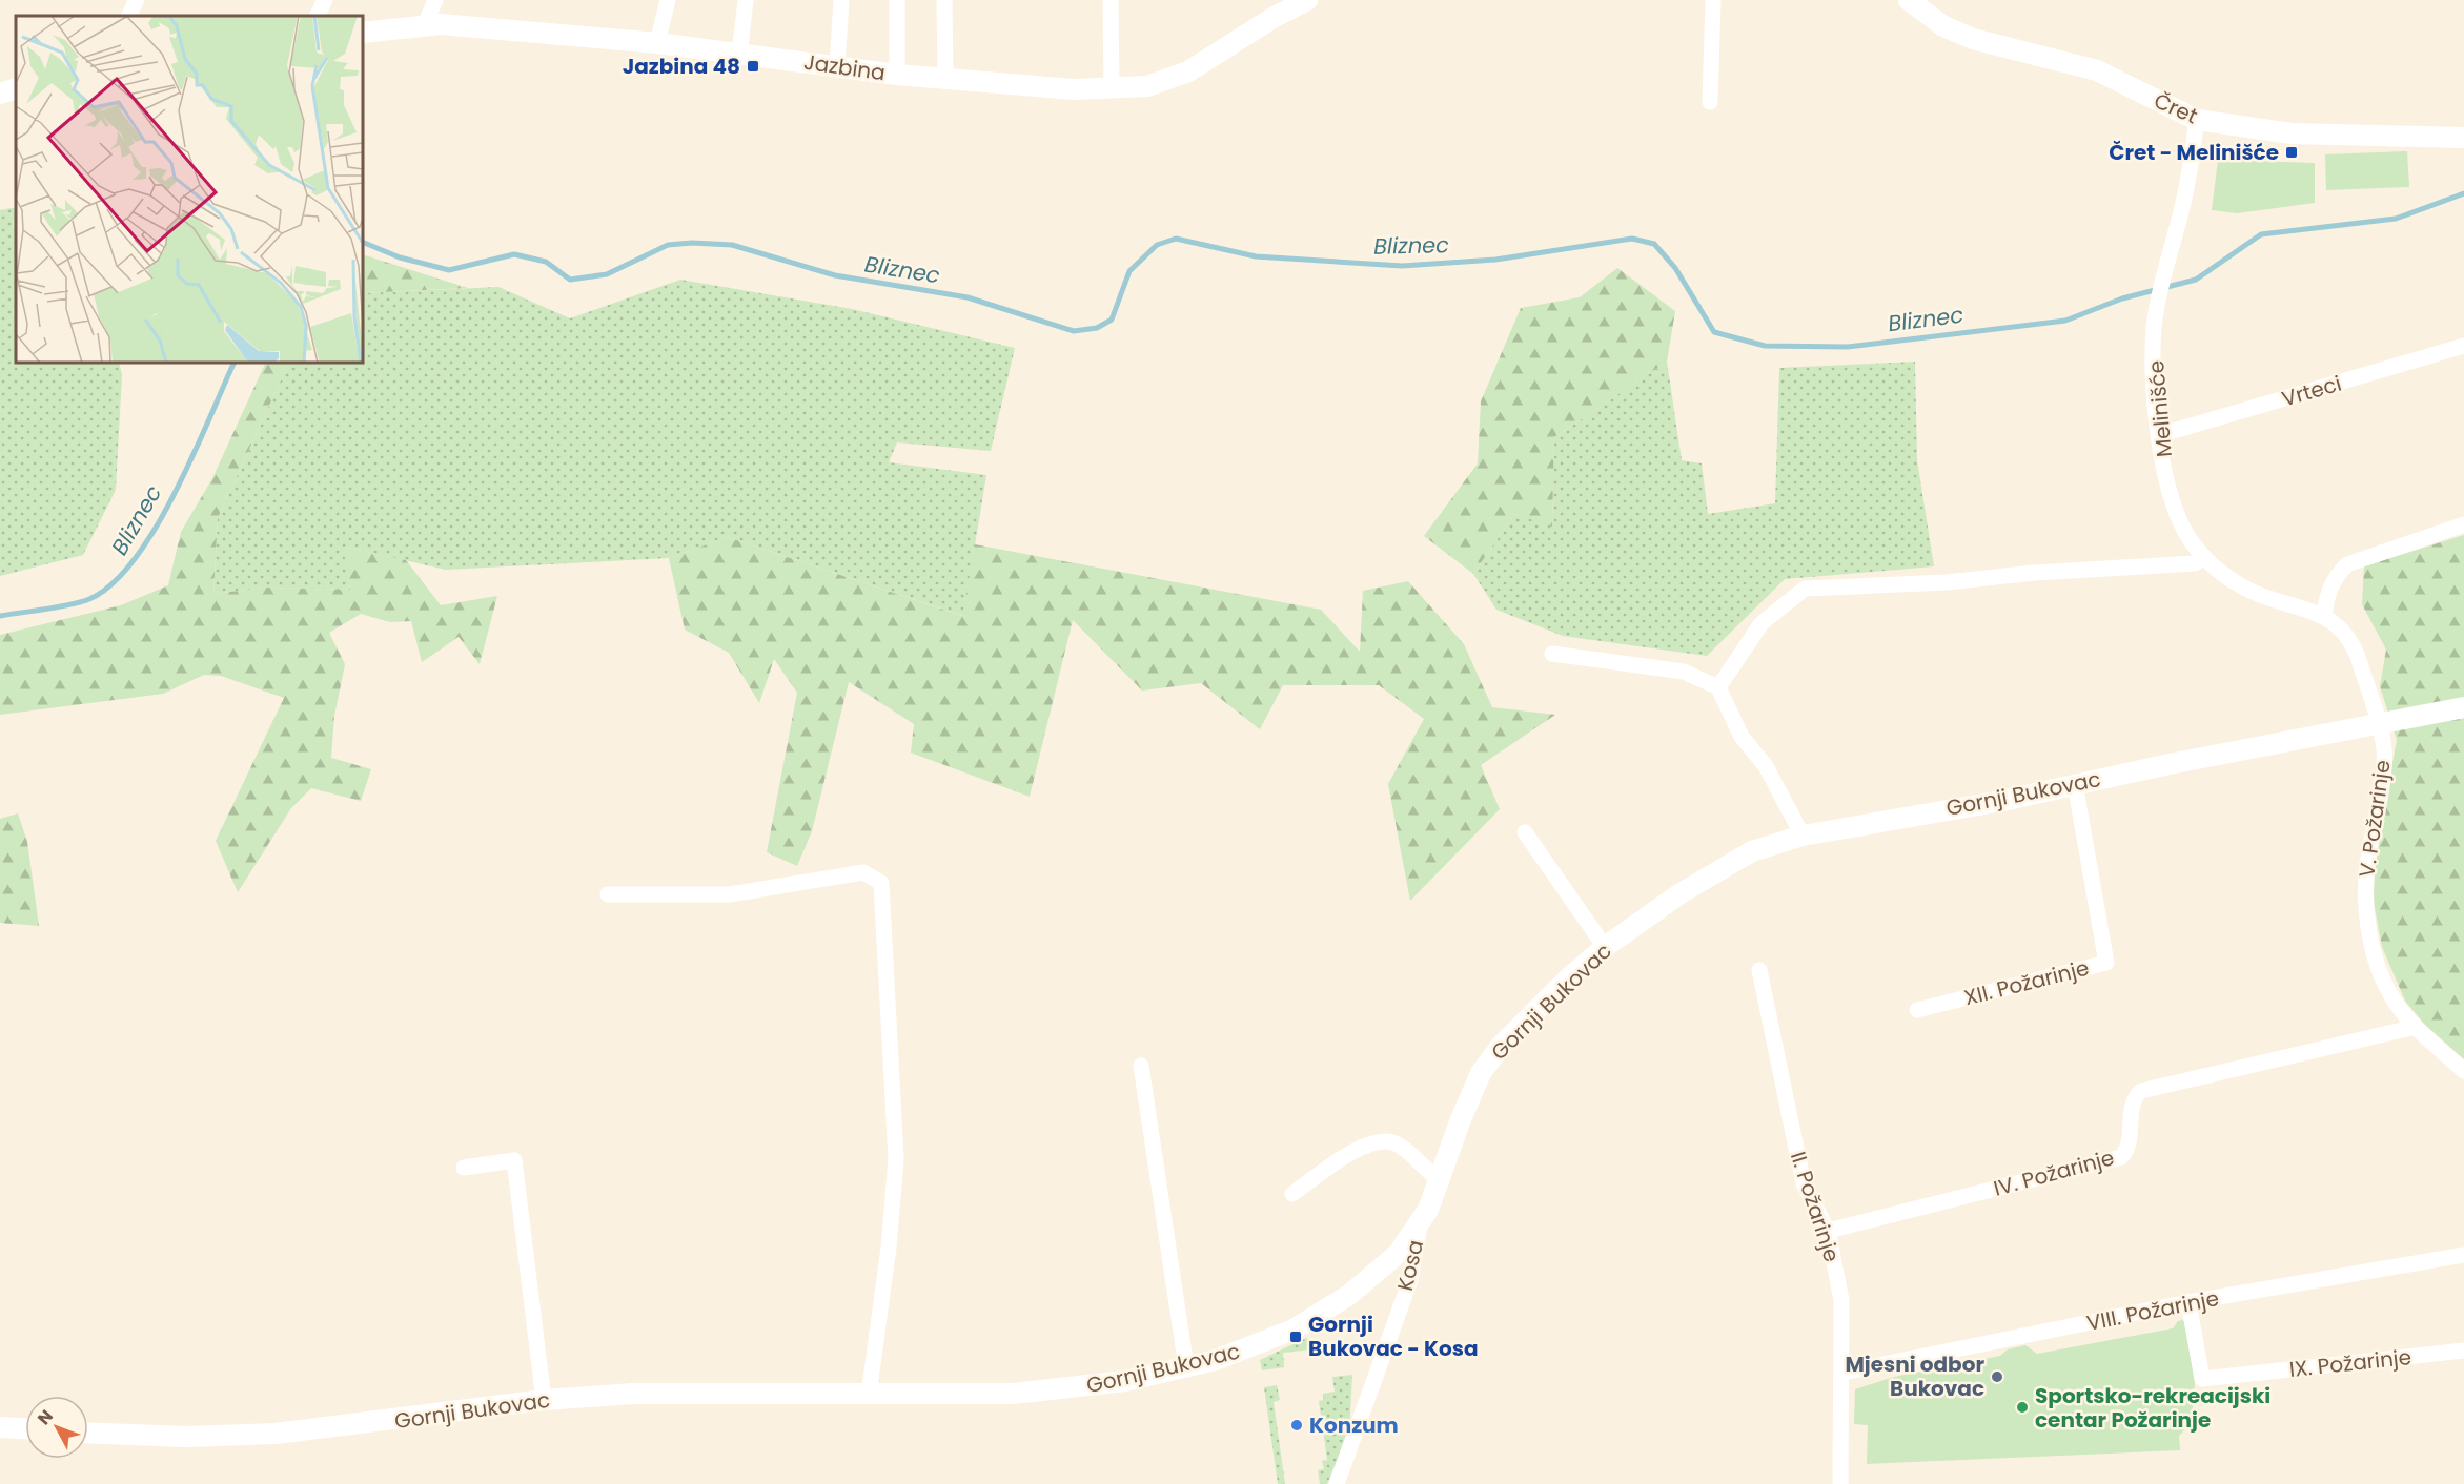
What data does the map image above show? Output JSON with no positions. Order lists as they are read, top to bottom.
{
  "streets": {
    "street": [
      "Jazbina",
      "Čret",
      "Vrteci",
      "Melinišće",
      "Gornji Bukovac",
      "V. Požarinje",
      "XII. Požarinje",
      "IV. Požarinje",
      "II. Požarinje",
      "Kosa",
      "VIII. Požarinje",
      "IX. Požarinje"
    ]
  },
  "crossings": [
    ["Čret", "Melinišće"],
    ["Vrteci", "Melinišće"],
    ["Melinišće", "Gornji Bukovac"],
    ["Melinišće", "V. Požarinje"],
    ["Gornji Bukovac", "V. Požarinje"],
    ["Gornji Bukovac", "XII. Požarinje"],
    ["Gornji Bukovac", "Kosa"],
    ["V. Požarinje", "IV. Požarinje"],
    ["IV. Požarinje", "II. Požarinje"],
    ["II. Požarinje", "VIII. Požarinje"],
    ["VIII. Požarinje", "IX. Požarinje"]
  ],
  "water": ["Bliznec"],
  "places": {
    "transit": ["Jazbina 48", "Čret - Melinišće", "Gornji Bukovac - Kosa"],
    "other": ["Mjesni odbor Bukovac", "Sportsko-rekreacijski centar Požarinje", "Konzum"]
  },
  "north": "top left"
}
